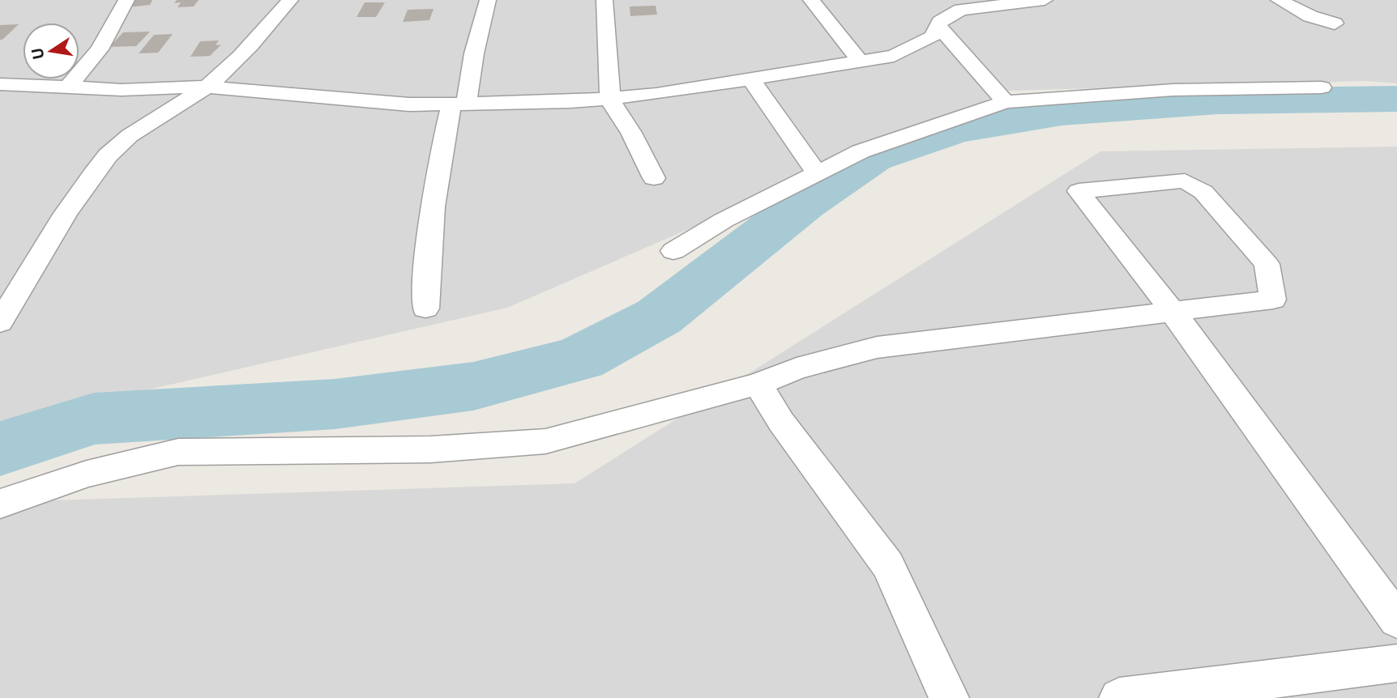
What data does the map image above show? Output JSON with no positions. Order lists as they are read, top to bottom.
{
  "north": "left"
}
